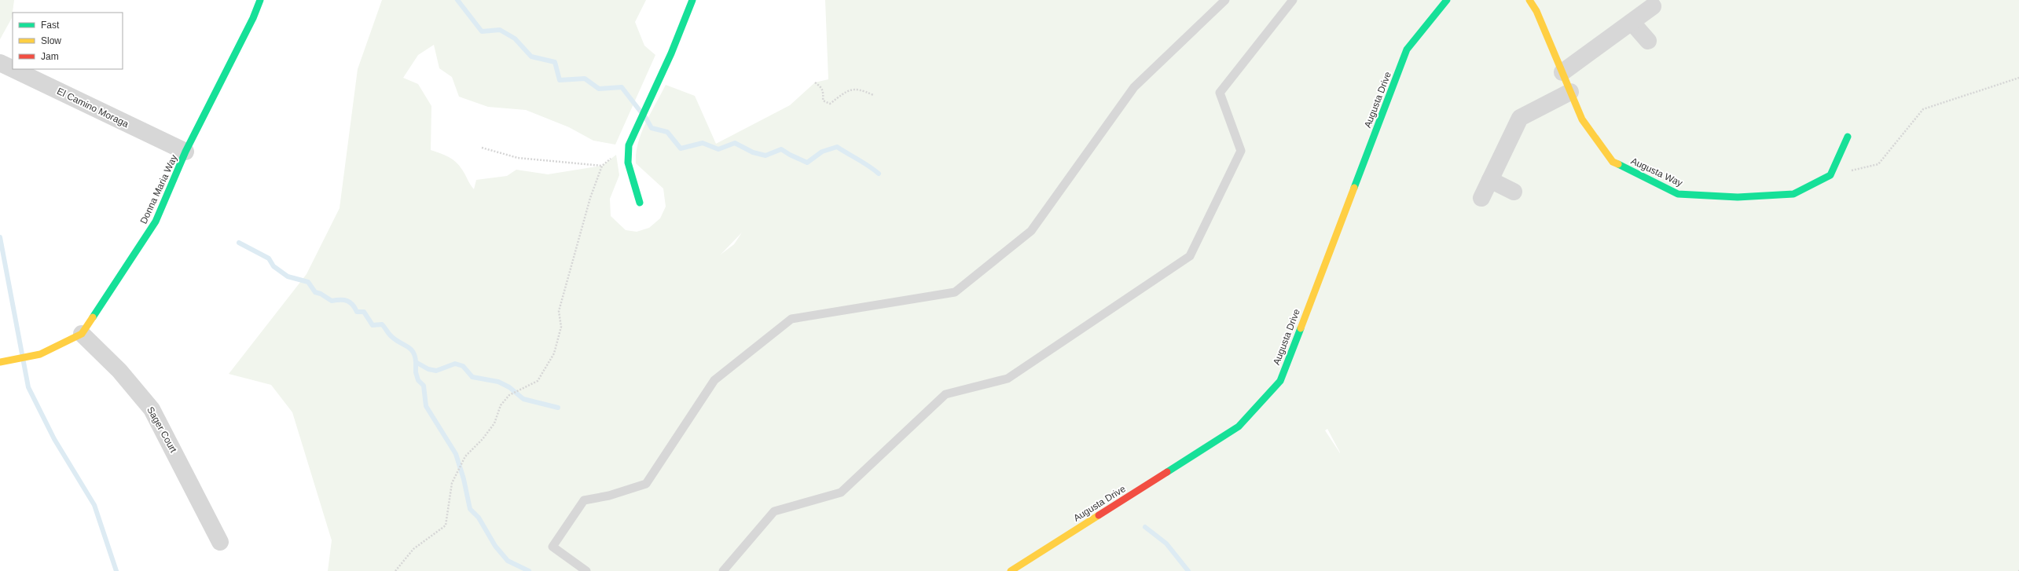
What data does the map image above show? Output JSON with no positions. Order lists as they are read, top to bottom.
{
  "streets": {
    "street": [
      "Augusta Drive",
      "El Camino Moraga",
      "Augusta Way",
      "Donna Maria Way",
      "Sager Court"
    ]
  },
  "crossings": [
    ["El Camino Moraga", "Donna Maria Way"],
    ["Donna Maria Way", "Sager Court"]
  ],
  "legend": ["Fast", "Slow", "Jam"]
}
